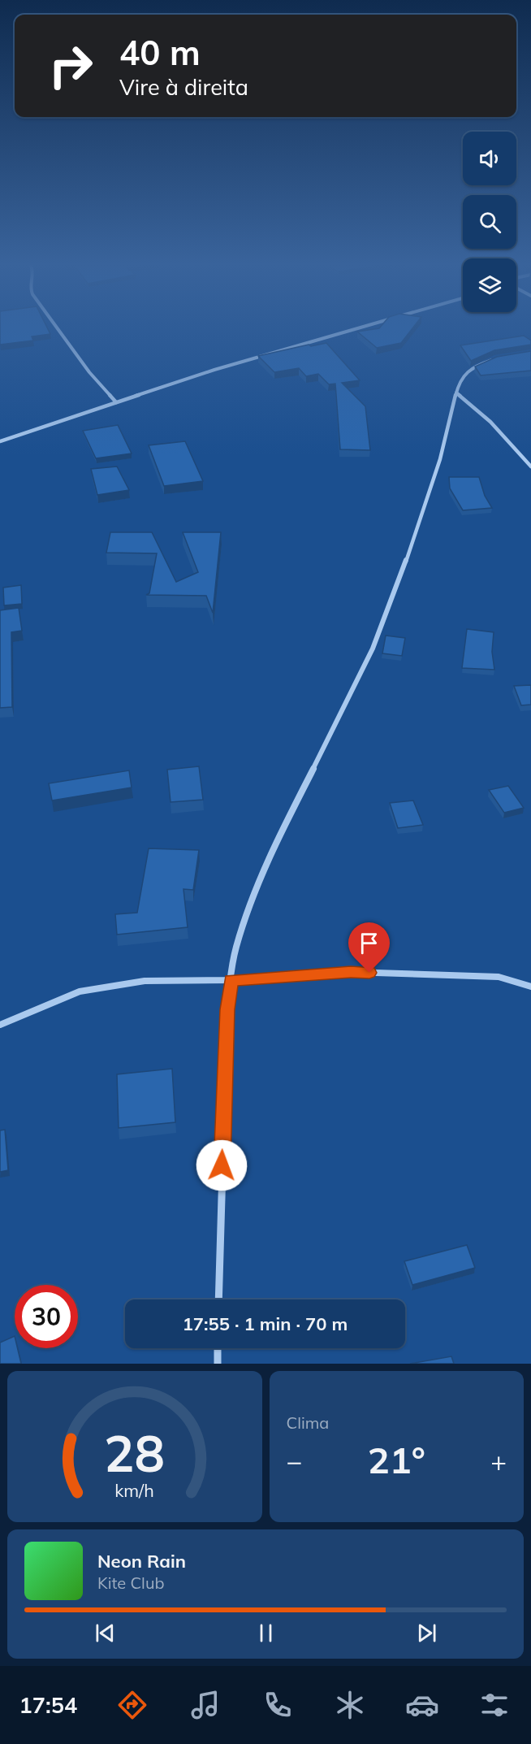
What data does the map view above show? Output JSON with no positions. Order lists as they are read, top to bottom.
{
  "page": {
    "turn": ["40 m", "Vire à direita"],
    "limit": "30",
    "trip": "17:55 · 1 min · 70 m",
    "tile": "Clima",
    "heat": ["−", "21°", "+"],
    "song": ["Neon Rain", "Kite Club"],
    "tabs": "17:54",
    "gauge": ["28", "km/h"]
  }
}
